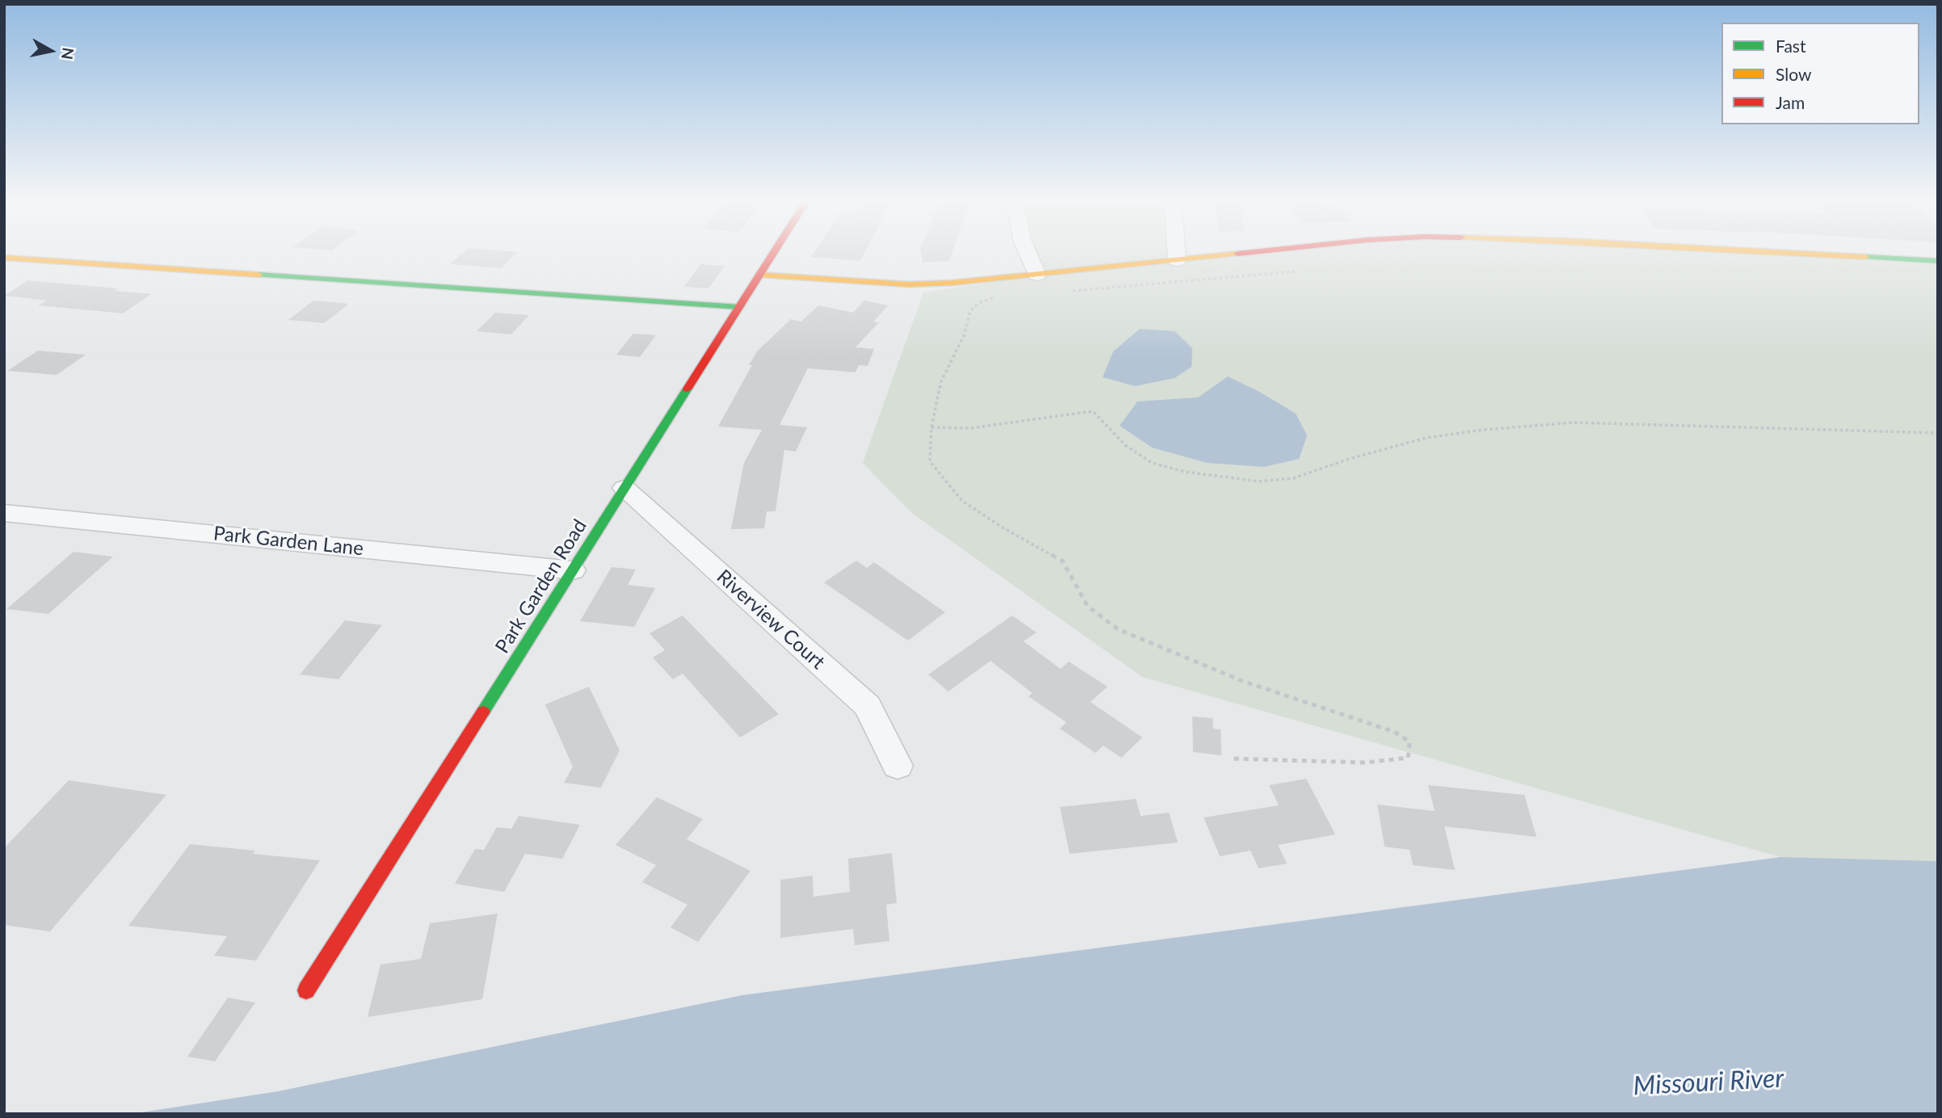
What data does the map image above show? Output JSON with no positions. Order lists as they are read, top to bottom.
{
  "streets": {
    "street": ["Park Garden Lane", "Park Garden Road", "Riverview Court"]
  },
  "crossings": [
    ["Park Garden Lane", "Park Garden Road"],
    ["Park Garden Road", "Riverview Court"]
  ],
  "water": ["Missouri River"],
  "legend": ["Fast", "Slow", "Jam"],
  "north": "right"
}
